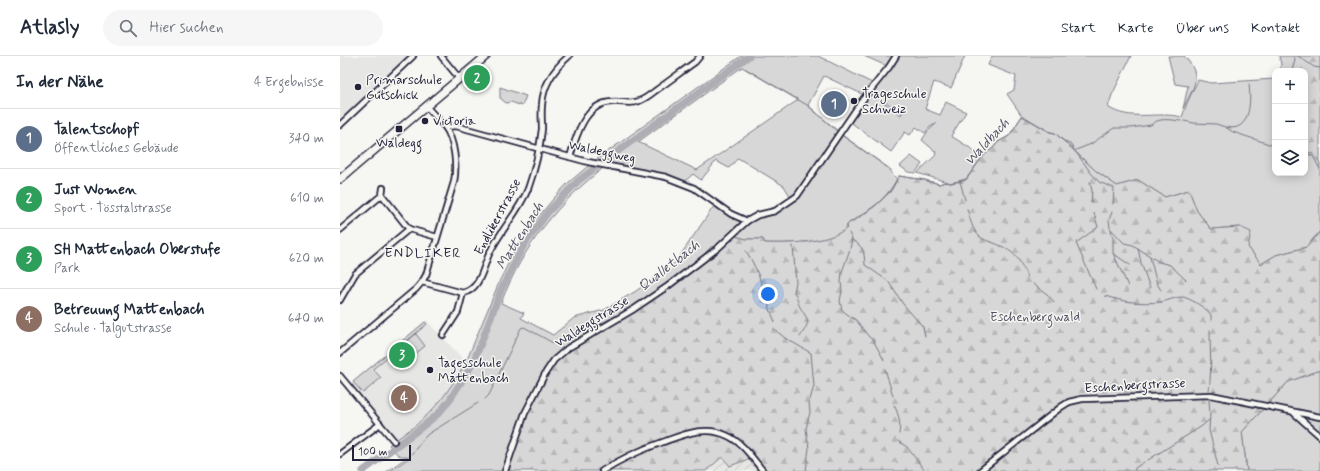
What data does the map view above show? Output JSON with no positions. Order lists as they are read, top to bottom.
{
  "streets": {
    "street": [
      "Waldeggweg",
      "Endlikerstrasse",
      "Waldeggstrasse",
      "Eschenbergstrasse"
    ]
  },
  "crossings": [
    ["Waldeggweg", "Endlikerstrasse"],
    ["Waldeggweg", "Waldeggstrasse"]
  ],
  "districts": ["ENDLIKER"],
  "water": ["Waldbach", "Mattenbach", "Qualletbach"],
  "parks": ["Eschenbergwald"],
  "places": {
    "other": [
      "Primarschule Gutschick",
      "Trageschule Schweiz",
      "Victoria",
      "Tagesschule Mattenbach"
    ],
    "transit": ["Waldegg"]
  },
  "scale_bar": "100 m",
  "page": {
    "header": "Atlasly",
    "search": "Hier suchen",
    "nav": [
      "Start",
      "Karte",
      "Über uns",
      "Kontakt"
    ],
    "heading": ["In der Nähe", "4 Ergebnisse"],
    "pins": [
      "2",
      "1",
      "3",
      "4"
    ],
    "map_buttons": ["+", "−"],
    "list": [
      {
        "mark": "1",
        "name": "Talentschopf",
        "note": "Öffentliches Gebäude",
        "value": "340 m"
      },
      {
        "mark": "2",
        "name": "Just Women",
        "note": "Sport · Tösstalstrasse",
        "value": "610 m"
      },
      {
        "mark": "3",
        "name": "SH Mattenbach Oberstufe",
        "note": "Park",
        "value": "620 m"
      },
      {
        "mark": "4",
        "name": "Betreuung Mattenbach",
        "note": "Schule · Talgutstrasse",
        "value": "640 m"
      }
    ],
    "scale": "100 m"
  }
}
